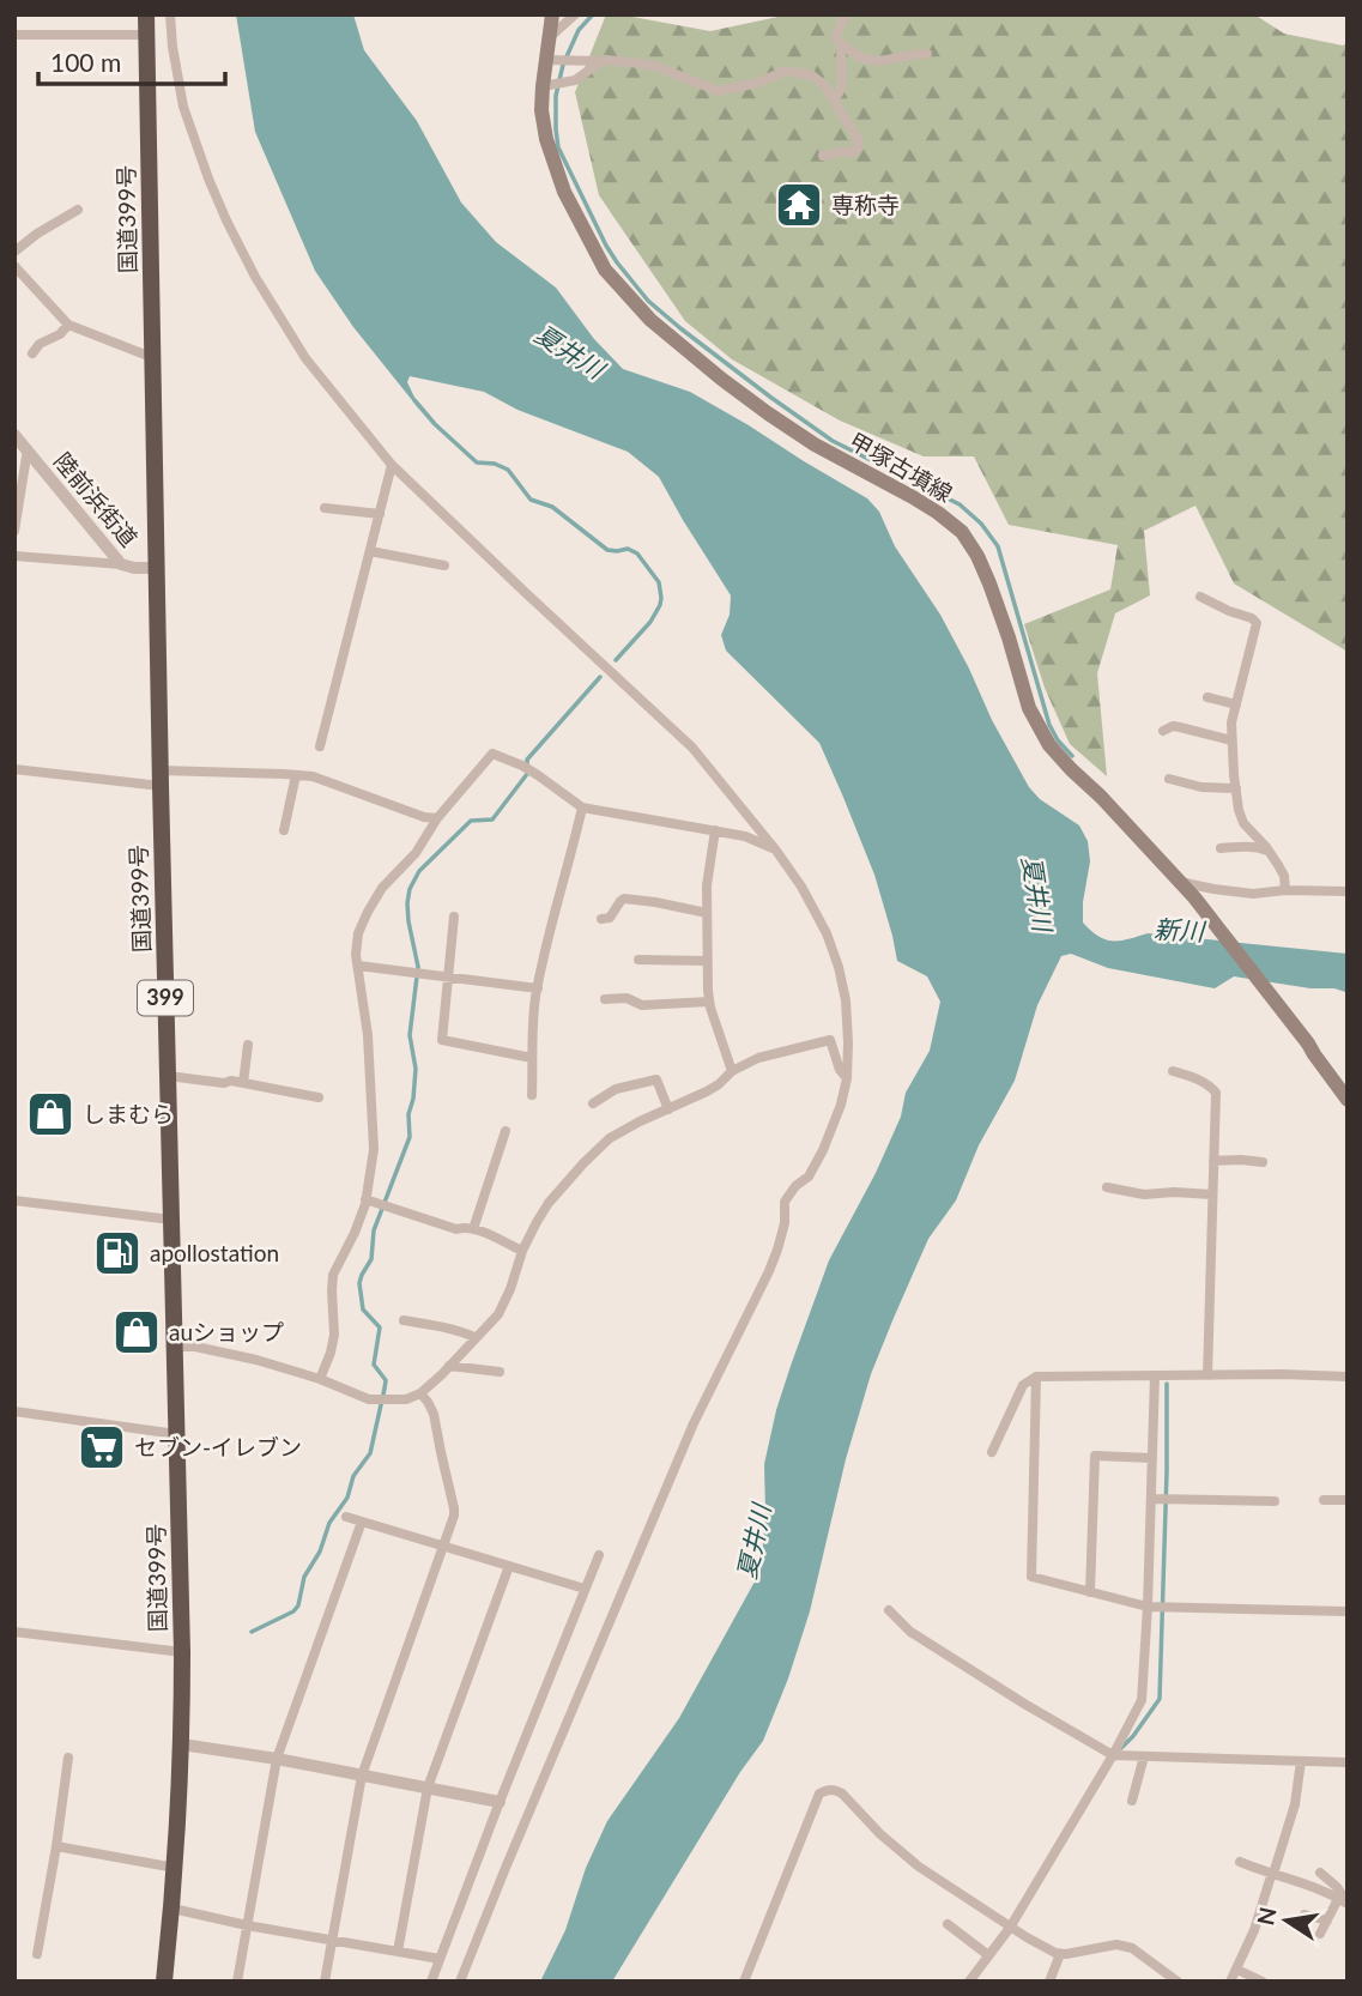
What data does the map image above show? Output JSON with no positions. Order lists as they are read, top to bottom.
{
  "streets": {
    "highway": ["国道399号", "399"],
    "main road": ["甲塚古墳線"],
    "street": ["陸前浜街道"]
  },
  "crossings": [
    ["国道399号", "陸前浜街道"]
  ],
  "water": ["夏井川", "新川"],
  "places": {
    "temple": ["専称寺"],
    "shop": ["しまむら", "auショップ"],
    "fuel station": ["apollostation"],
    "supermarket": ["セブン-イレブン"]
  },
  "scale_bar": "100 m",
  "north": "left"
}
